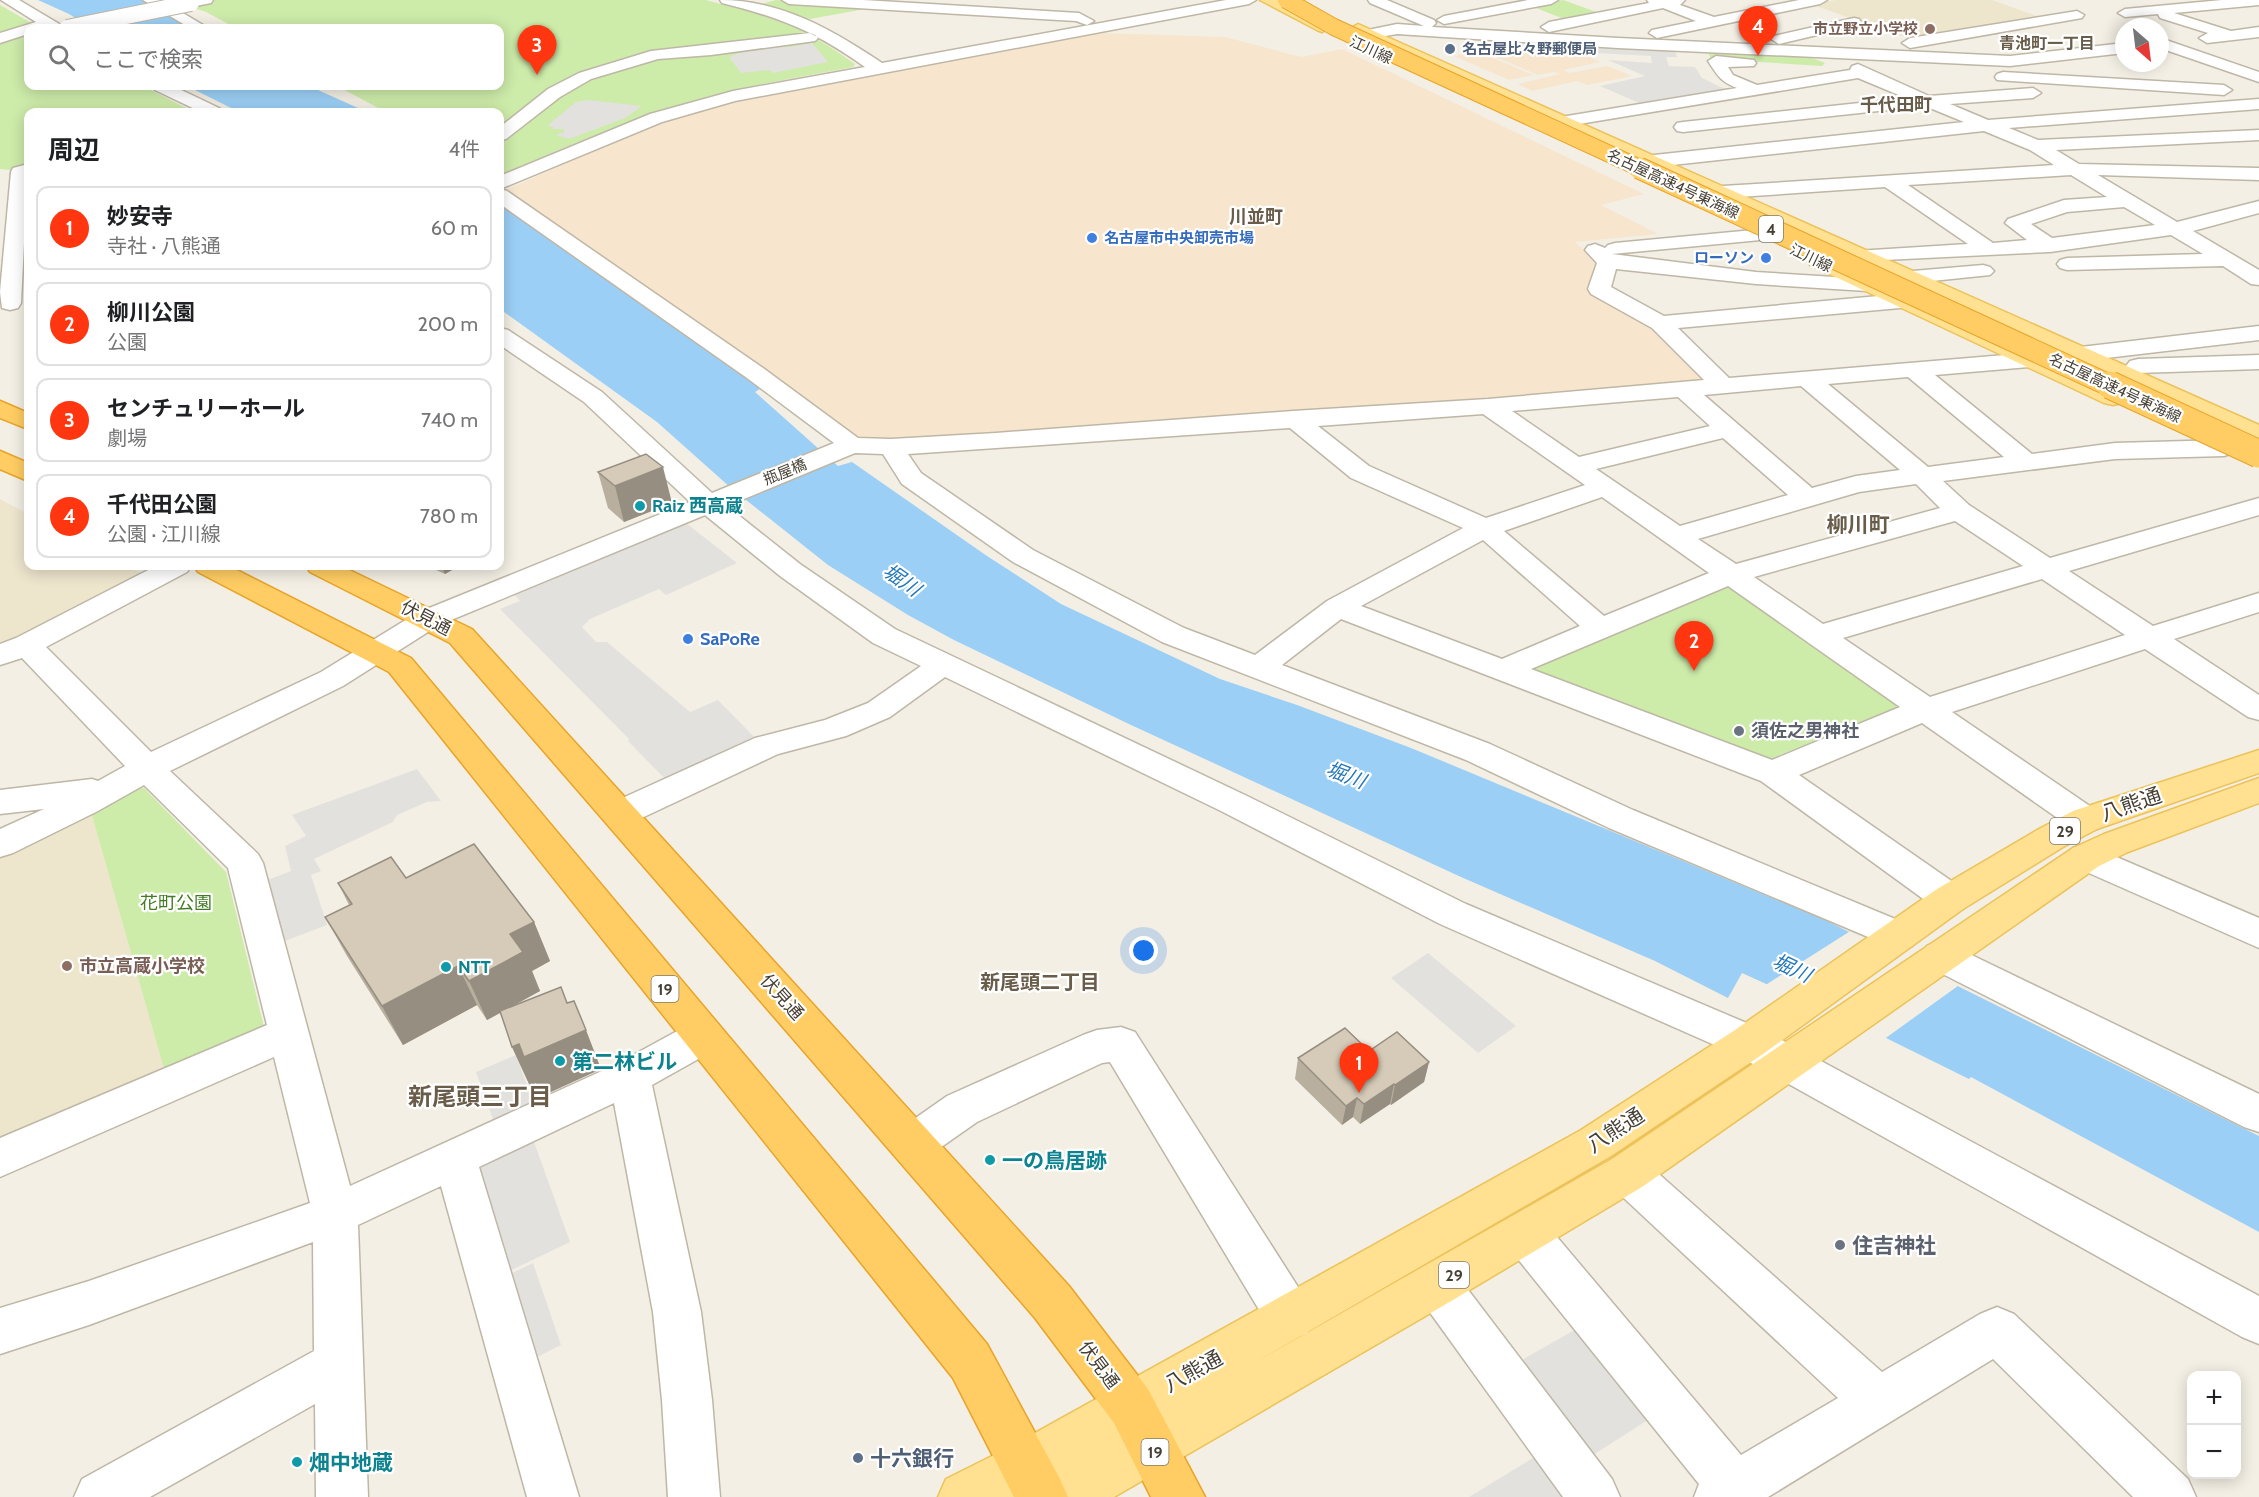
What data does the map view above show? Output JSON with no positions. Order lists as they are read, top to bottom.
{
  "streets": {
    "highway": [
      "名古屋高速4号東海線",
      "4",
      "伏見通",
      "19"
    ],
    "main road": ["江川線", "八熊通", "29"],
    "street": ["瓶屋橋"]
  },
  "crossings": [
    ["江川線", "名古屋高速4号東海線"],
    ["瓶屋橋", "伏見通"],
    ["瓶屋橋", "19"],
    ["伏見通", "八熊通"],
    ["八熊通", "19"]
  ],
  "districts": [
    "青池町一丁目",
    "千代田町",
    "川並町",
    "柳川町",
    "新尾頭二丁目",
    "新尾頭三丁目"
  ],
  "water": ["堀川"],
  "parks": ["花町公園"],
  "places": [
    "市立野立小学校",
    "名古屋比々野郵便局",
    "名古屋市中央卸売市場",
    "ローソン",
    "Raiz 西高蔵",
    "SaPoRe",
    "須佐之男神社",
    "市立高蔵小学校",
    "NTT",
    "第二林ビル",
    "一の鳥居跡",
    "住吉神社",
    "十六銀行",
    "畑中地蔵"
  ],
  "north": "bottom right",
  "page": {
    "pins": [
      "4",
      "3",
      "2",
      "1"
    ],
    "search": "ここで検索",
    "heading": ["周辺", "4件"],
    "list": [
      {
        "mark": "1",
        "name": "妙安寺",
        "note": "寺社 · 八熊通",
        "value": "60 m"
      },
      {
        "mark": "2",
        "name": "柳川公園",
        "note": "公園",
        "value": "200 m"
      },
      {
        "mark": "3",
        "name": "センチュリーホール",
        "note": "劇場",
        "value": "740 m"
      },
      {
        "mark": "4",
        "name": "千代田公園",
        "note": "公園 · 江川線",
        "value": "780 m"
      }
    ],
    "map_buttons": ["+", "−"]
  }
}
